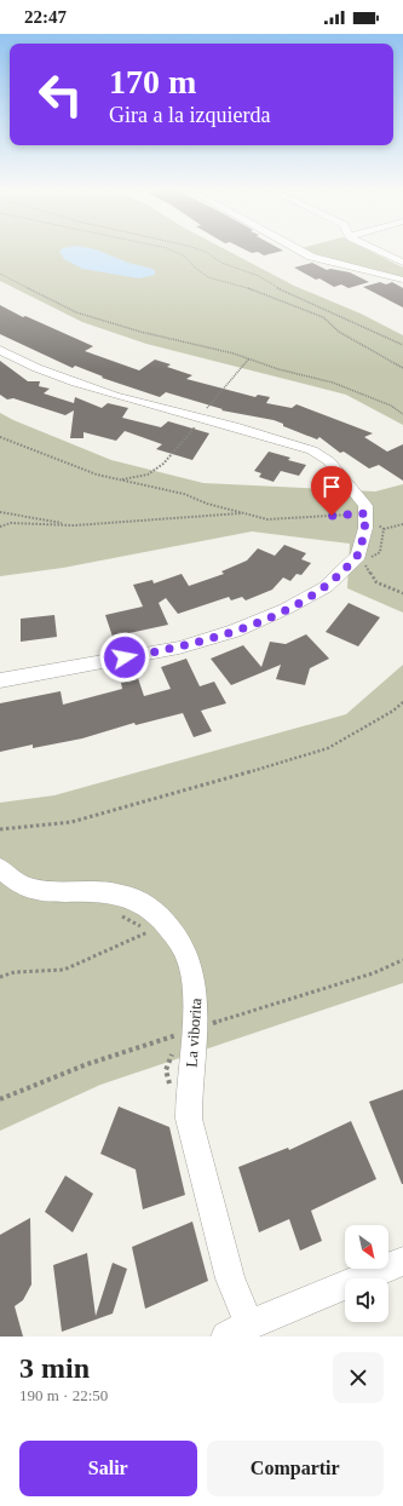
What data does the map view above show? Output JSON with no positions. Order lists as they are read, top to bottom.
{
  "streets": {
    "street": ["La viborita"]
  },
  "north": "bottom right",
  "page": {
    "status": "22:47",
    "turn": ["170 m", "Gira a la izquierda"],
    "heading": ["3 min", "190 m · 22:50"],
    "buttons": ["Salir", "Compartir"]
  }
}
